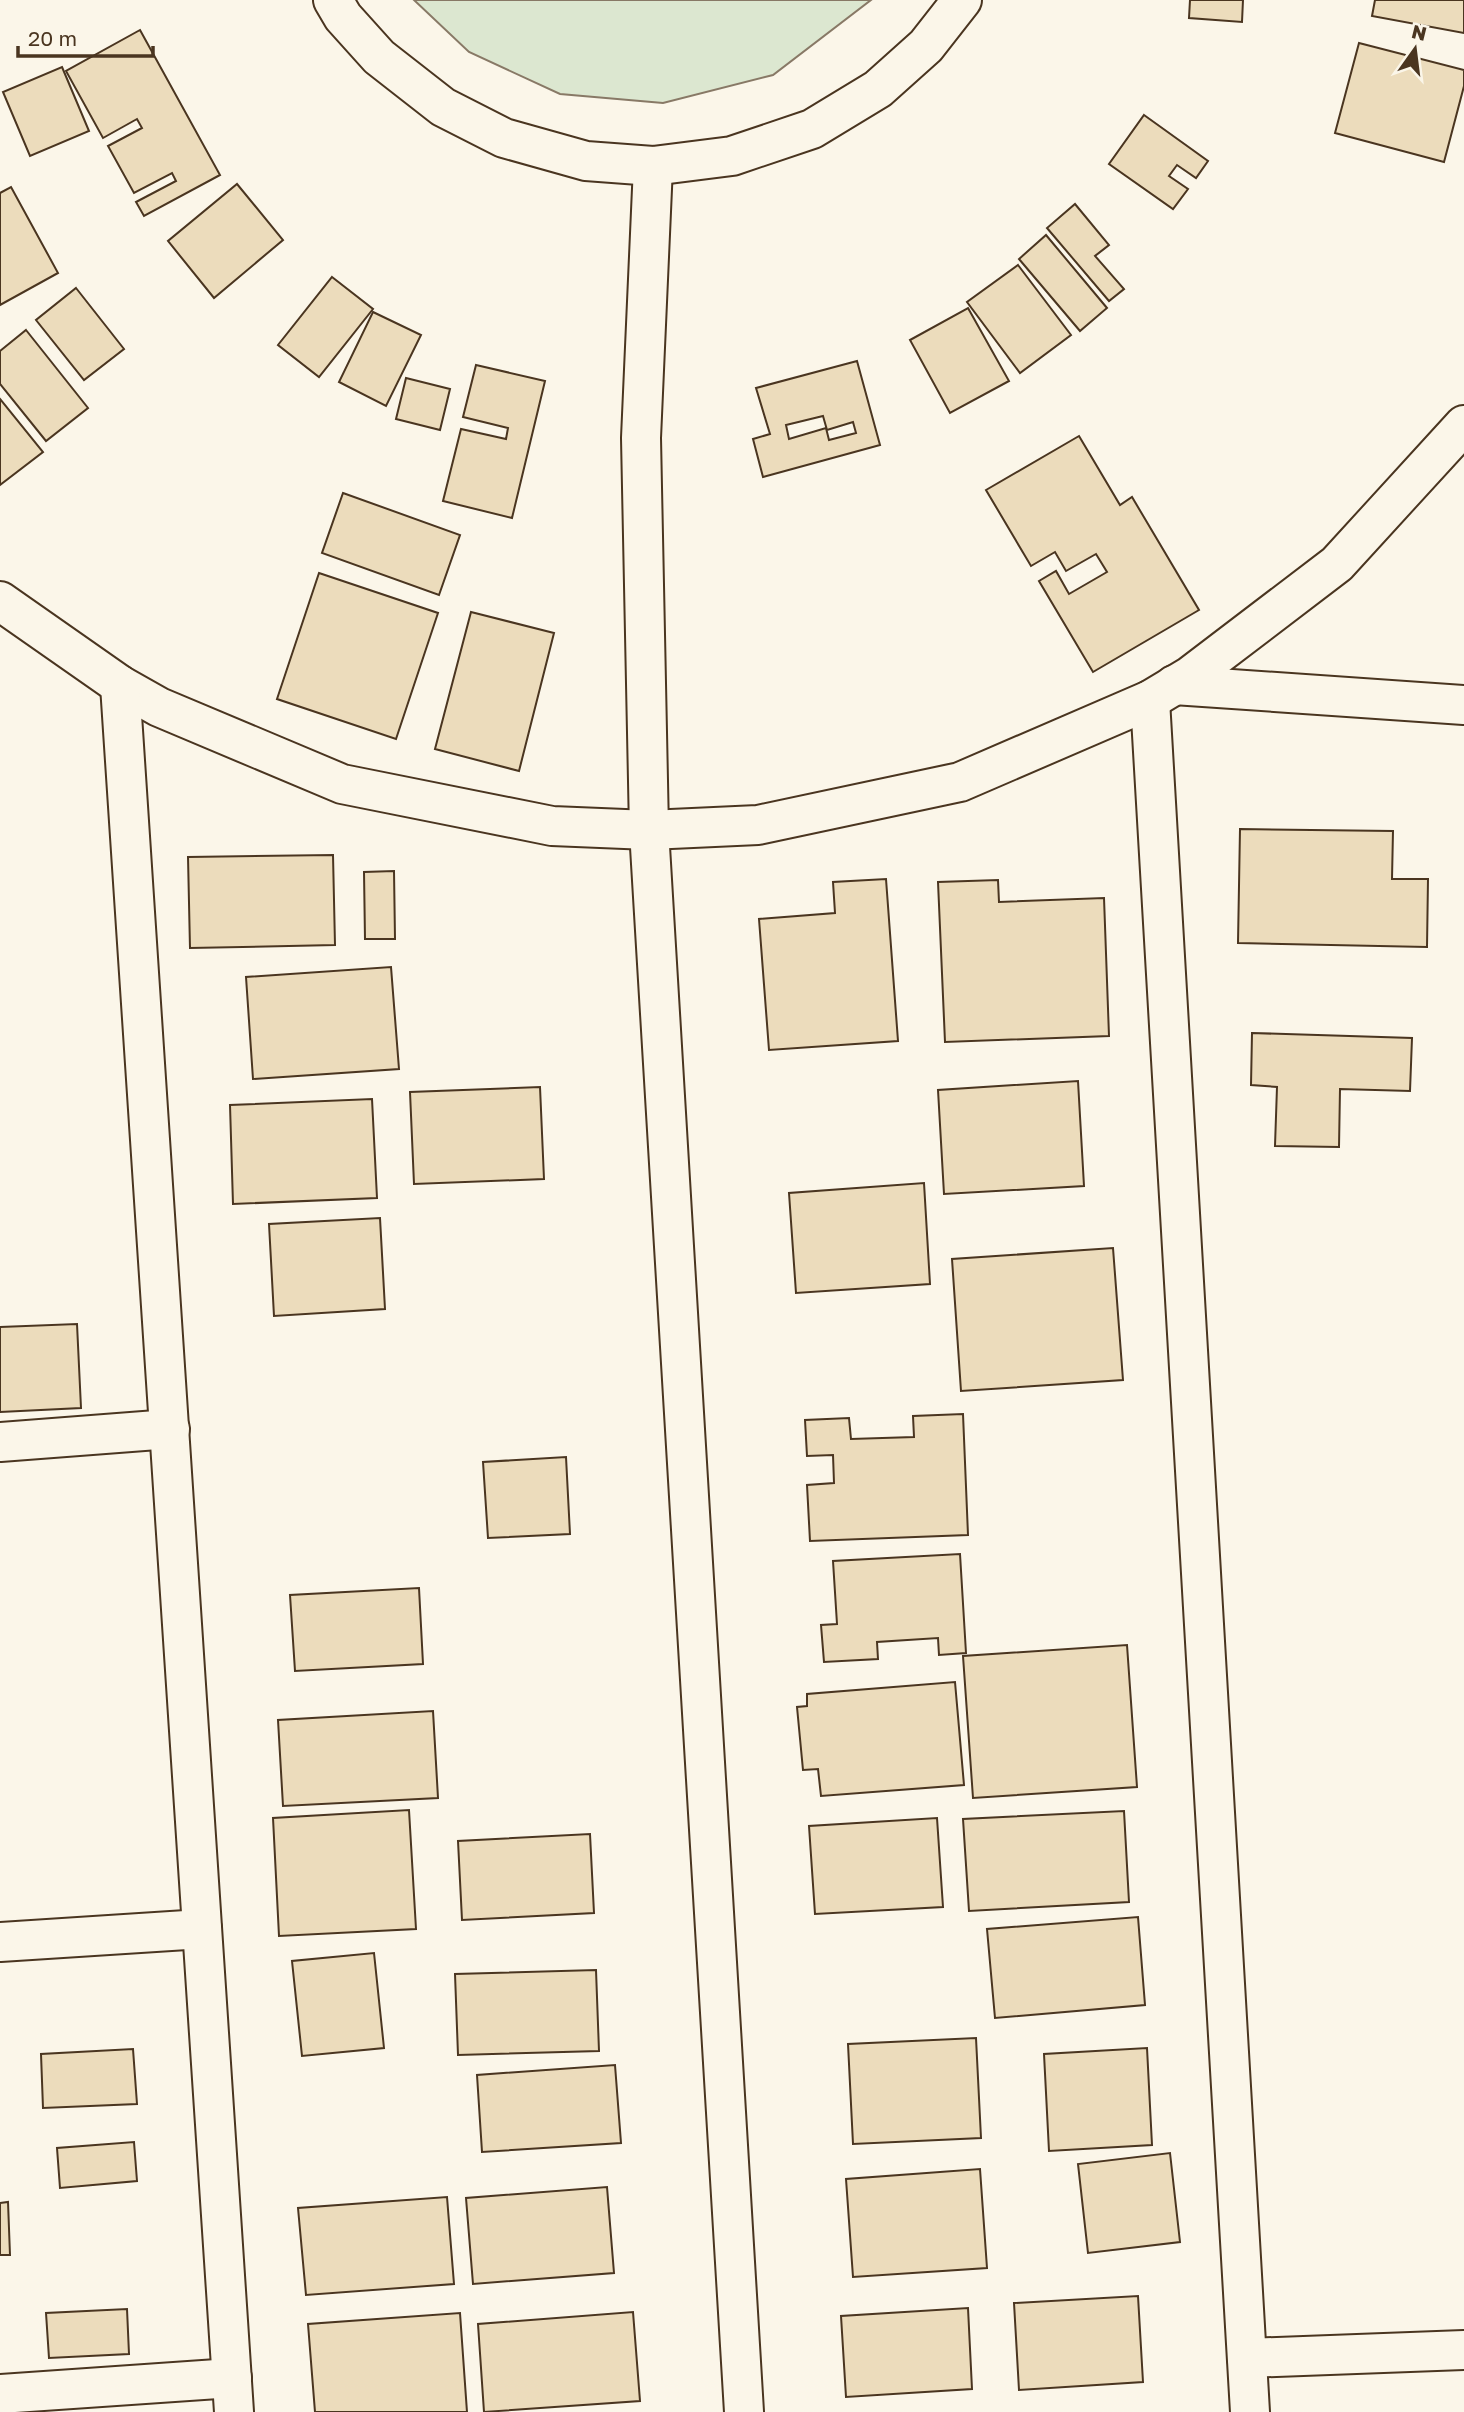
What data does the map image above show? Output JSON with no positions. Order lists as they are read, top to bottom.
{
  "scale_bar": "20 m",
  "north": "top"
}
